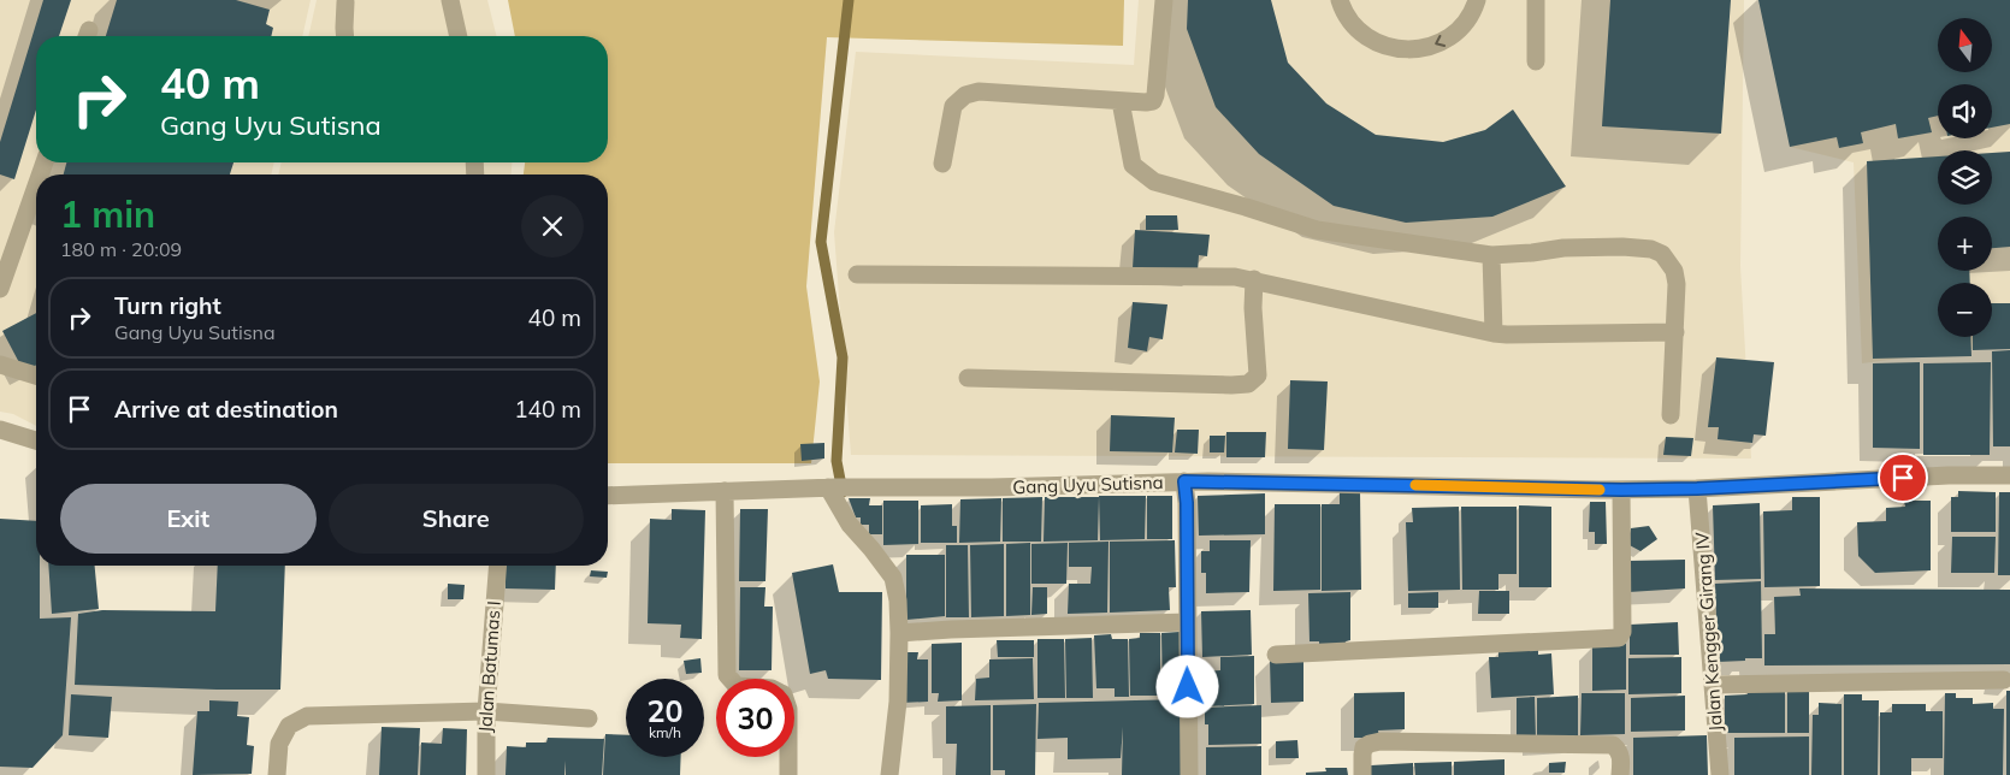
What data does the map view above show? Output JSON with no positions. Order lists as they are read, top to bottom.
{
  "streets": {
    "street": ["Gang Uyu Sutisna", "Jalan Kengger Girang IV", "Jalan Batumas I"]
  },
  "crossings": [
    ["Gang Uyu Sutisna", "Jalan Kengger Girang IV"]
  ],
  "north": "top",
  "page": {
    "map_buttons": ["+", "−"],
    "turn": ["40 m", "Gang Uyu Sutisna"],
    "heading": ["1 min", "180 m · 20:09"],
    "list": [
      {
        "name": "Turn right",
        "note": "Gang Uyu Sutisna",
        "value": "40 m"
      },
      {
        "name": "Arrive at destination",
        "value": "140 m"
      }
    ],
    "buttons": ["Exit", "Share"],
    "speed": "20 km/h",
    "limit": "30"
  }
}
